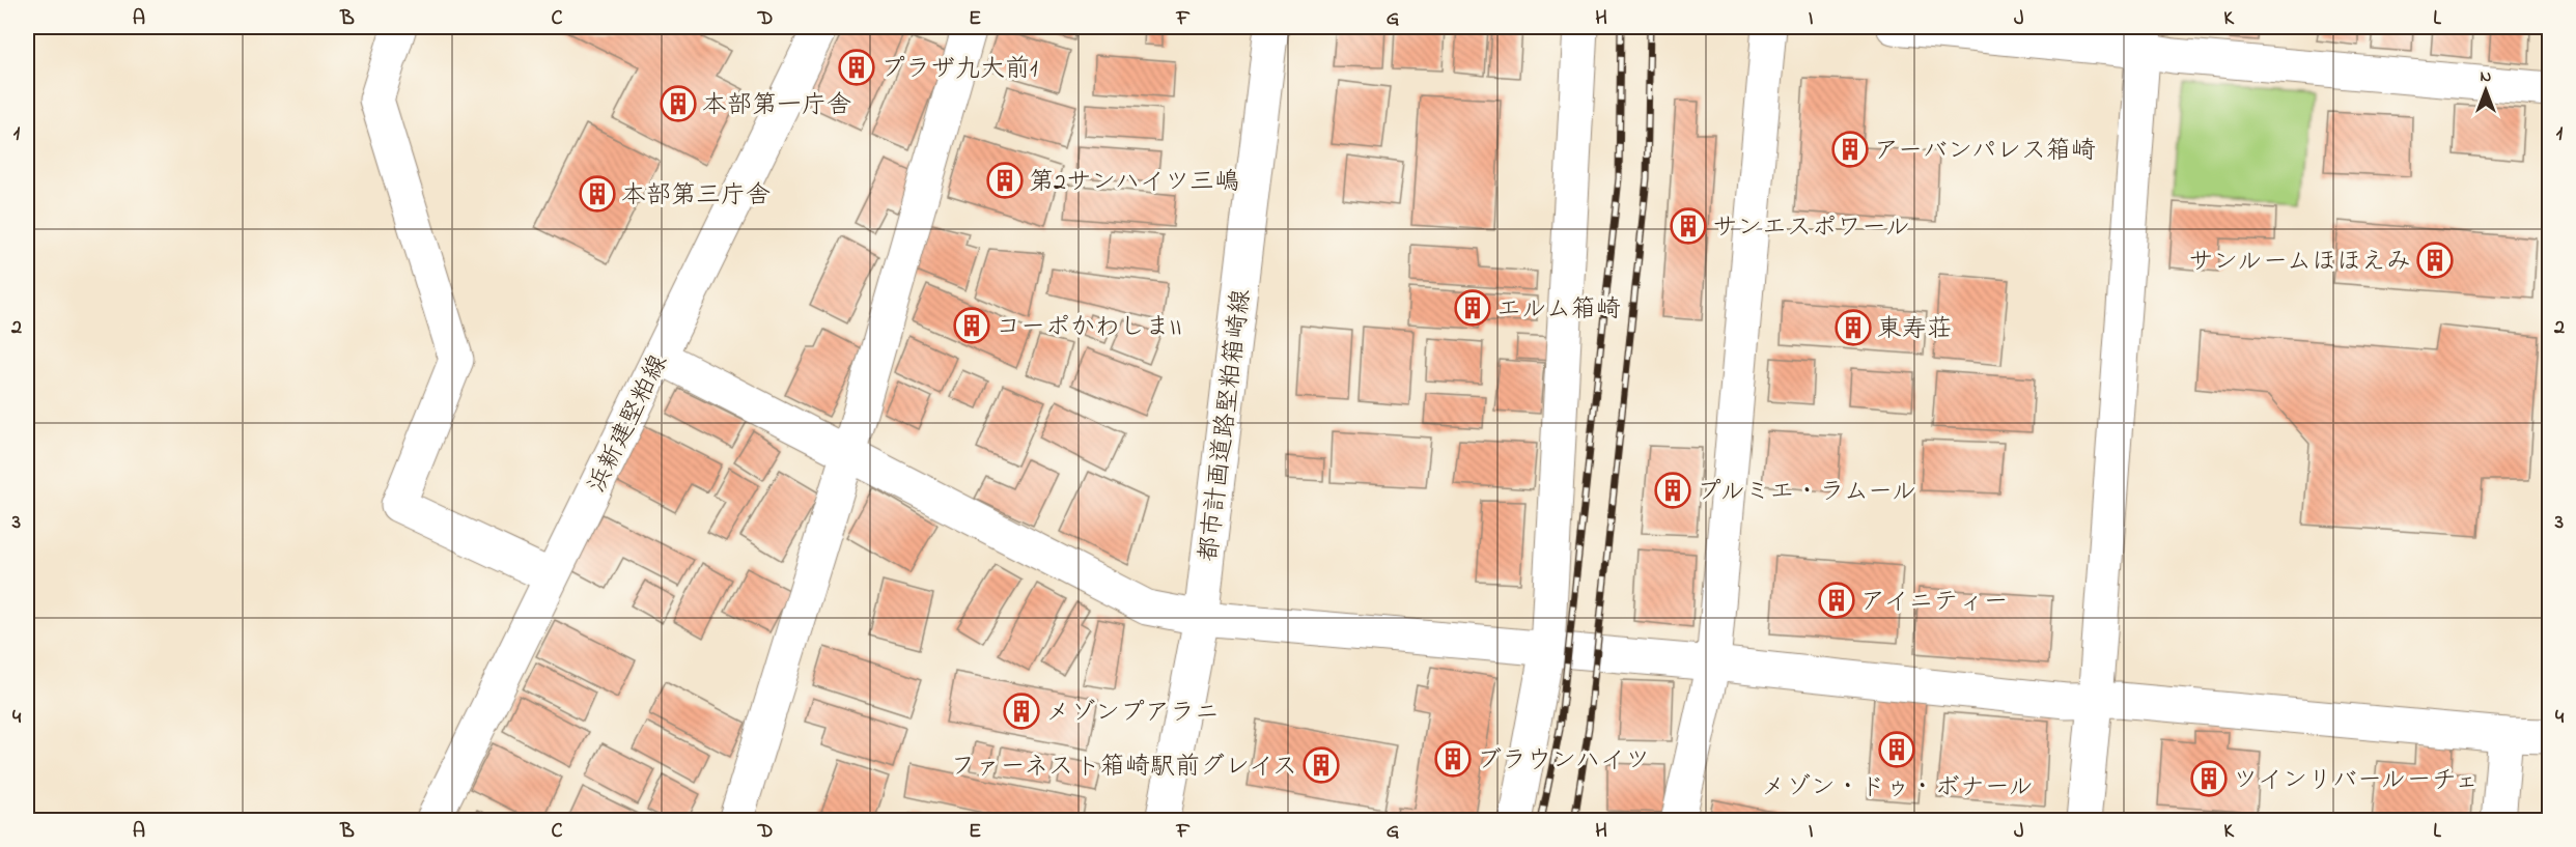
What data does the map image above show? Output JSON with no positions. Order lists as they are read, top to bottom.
{
  "streets": {
    "street": ["浜新建堅粕線", "都市計画道路堅粕箱崎線"]
  },
  "places": {
    "building": [
      "プラザ九大前1",
      "本部第一庁舎",
      "アーバンパレス箱崎",
      "第2サンハイツ三嶋",
      "本部第三庁舎",
      "サンエスポワール",
      "サンルームほほえみ",
      "エルム箱崎",
      "コーポかわしまII",
      "東寿荘",
      "プルミエ・ラムール",
      "アイニティー",
      "メゾンプアラニ",
      "メゾン・ドゥ・ボナール",
      "ブラウンハイツ",
      "ファーネスト箱崎駅前グレイス",
      "ツインリバールーチェ"
    ]
  },
  "north": "top",
  "grid": {
    "columns": [
      "A",
      "B",
      "C",
      "D",
      "E",
      "F",
      "G",
      "H",
      "I",
      "J",
      "K",
      "L"
    ],
    "rows": [
      "1",
      "2",
      "3",
      "4"
    ]
  }
}
